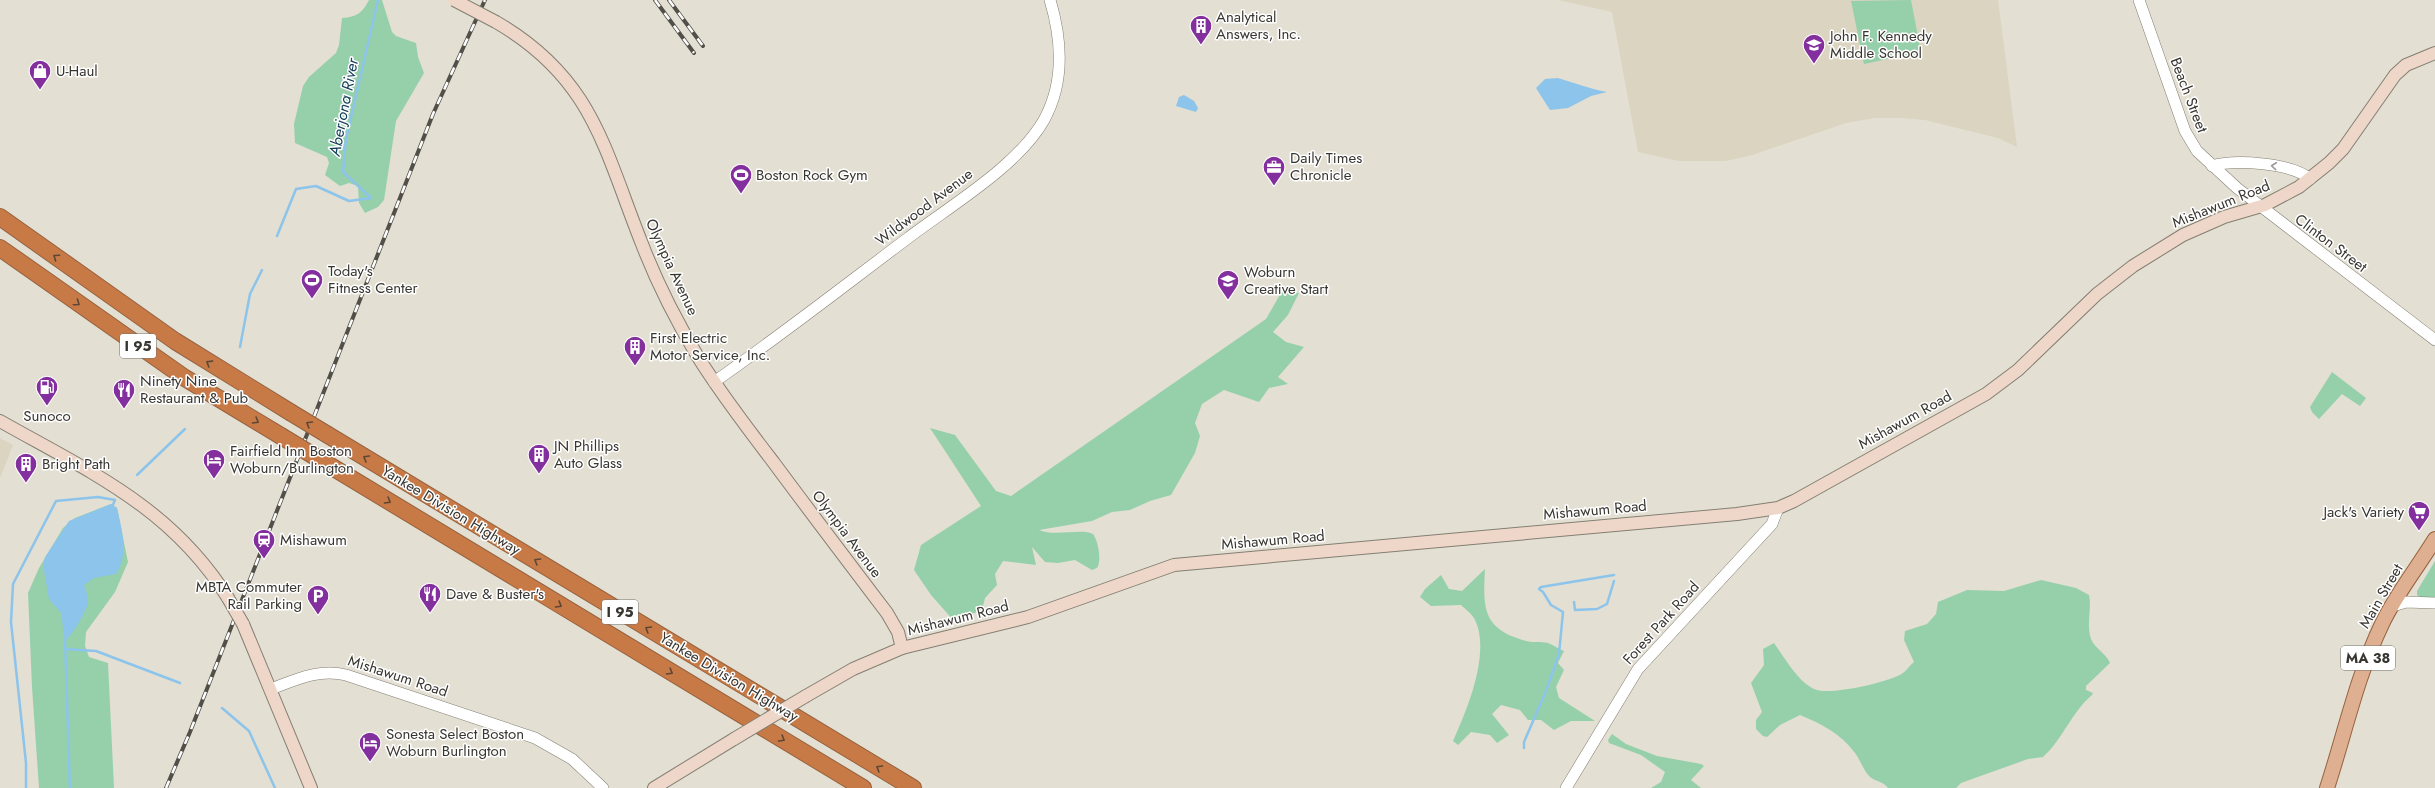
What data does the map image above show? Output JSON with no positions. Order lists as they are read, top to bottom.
{
  "streets": {
    "highway": ["I 95", "Yankee Division Highway"],
    "main road": [
      "Mishawum Road",
      "Olympia Avenue",
      "Main Street",
      "MA 38"
    ],
    "street": [
      "Beach Street",
      "Wildwood Avenue",
      "Clinton Street",
      "Forest Park Road"
    ]
  },
  "crossings": [
    ["Beach Street", "Clinton Street"],
    ["Mishawum Road", "Clinton Street"],
    ["Mishawum Road", "Olympia Avenue"],
    ["Mishawum Road", "Forest Park Road"],
    ["Wildwood Avenue", "Olympia Avenue"]
  ],
  "water": ["Aberjona River"],
  "places": {
    "building": [
      "Analytical Answers, Inc.",
      "First Electric Motor Service, Inc.",
      "JN Phillips Auto Glass",
      "Bright Path"
    ],
    "school or university": ["John F. Kennedy Middle School", "Woburn Creative Start"],
    "shop": ["U-Haul"],
    "office": ["Daily Times Chronicle"],
    "sports": ["Boston Rock Gym", "Today's Fitness Center"],
    "fuel station": ["Sunoco"],
    "restaurant": ["Ninety Nine Restaurant & Pub", "Dave & Buster's"],
    "hotel": ["Fairfield Inn Boston Woburn/Burlington", "Sonesta Select Boston Woburn Burlington"],
    "supermarket": ["Jack's Variety"],
    "station": ["Mishawum"],
    "parking": ["MBTA Commuter Rail Parking"]
  }
}
